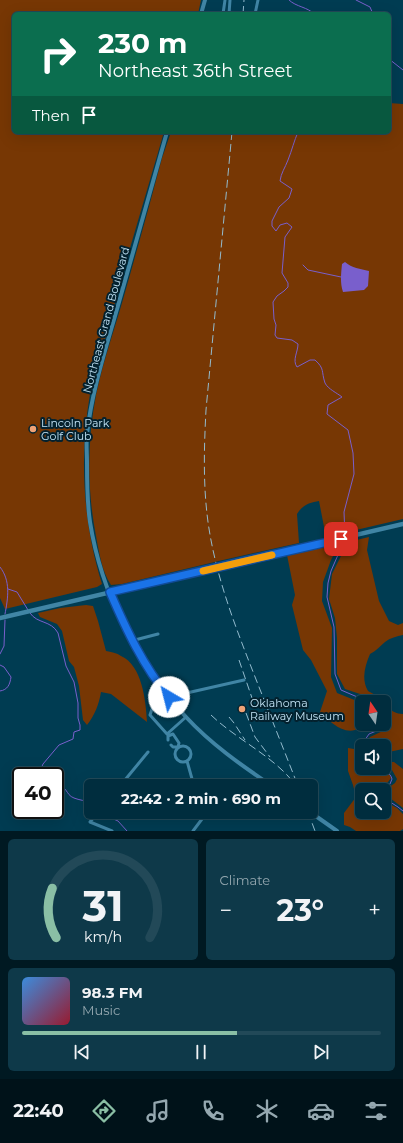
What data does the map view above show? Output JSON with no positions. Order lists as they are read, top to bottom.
{
  "streets": {
    "street": ["Northeast Grand Boulevard"]
  },
  "places": ["Lincoln Park Golf Club", "Oklahoma Railway Museum"],
  "north": "top",
  "page": {
    "turn": ["230 m", "Northeast 36th Street"],
    "then": "Then",
    "limit": "40",
    "trip": "22:42 · 2 min · 690 m",
    "tile": "Climate",
    "heat": ["−", "23°", "+"],
    "song": ["98.3 FM", "Music"],
    "tabs": "22:40",
    "gauge": ["31", "km/h"]
  }
}
